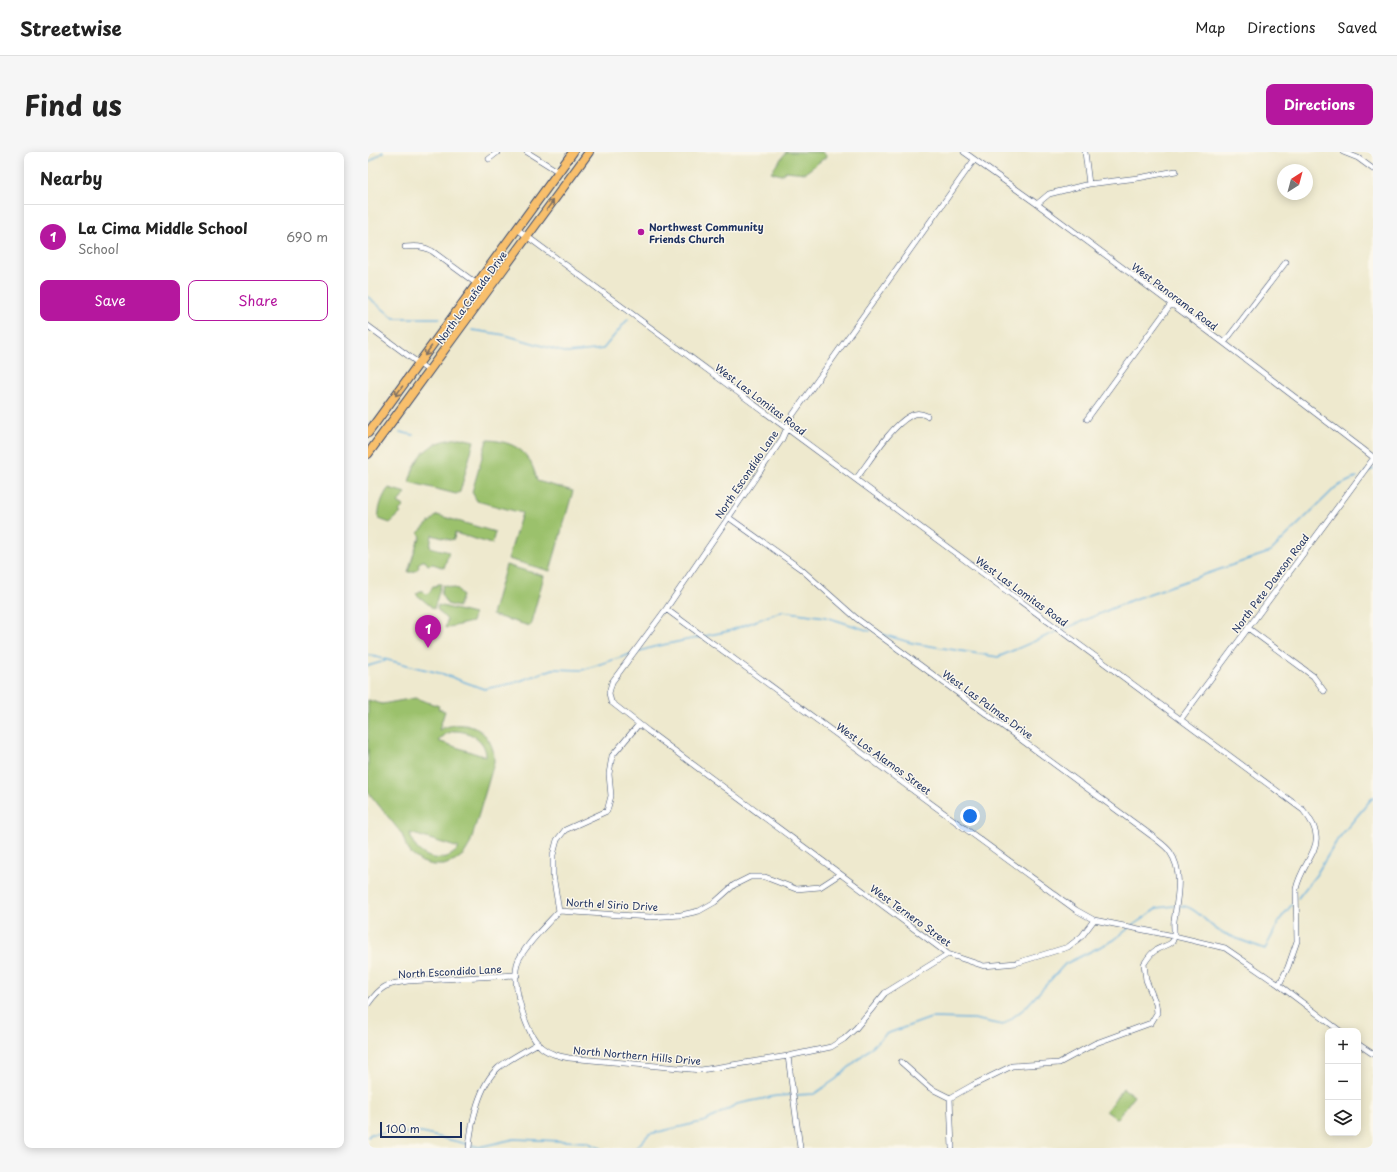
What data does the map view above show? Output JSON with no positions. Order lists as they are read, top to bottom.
{
  "streets": {
    "main road": ["North La Cañada Drive"],
    "street": [
      "West Panorama Road",
      "West Las Lomitas Road",
      "North Escondido Lane",
      "North Pete Dawson Road",
      "West Las Palmas Drive",
      "West Los Alamos Street",
      "North el Sirio Drive",
      "West Ternero Street",
      "North Northern Hills Drive"
    ]
  },
  "crossings": [
    ["West Panorama Road", "North Escondido Lane"],
    ["West Panorama Road", "North Pete Dawson Road"],
    ["North La Cañada Drive", "West Las Lomitas Road"],
    ["West Las Lomitas Road", "North Escondido Lane"],
    ["West Las Lomitas Road", "North Pete Dawson Road"],
    ["North Escondido Lane", "West Las Palmas Drive"],
    ["North Escondido Lane", "West Los Alamos Street"],
    ["North Escondido Lane", "West Ternero Street"],
    ["North Escondido Lane", "North Northern Hills Drive"],
    ["West Los Alamos Street", "West Ternero Street"],
    ["North el Sirio Drive", "West Ternero Street"],
    ["West Ternero Street", "North Northern Hills Drive"]
  ],
  "places": ["Northwest Community Friends Church"],
  "scale_bar": "100 m",
  "north": "top right",
  "page": {
    "header": "Streetwise",
    "nav": ["Map", "Directions", "Saved"],
    "title": "Find us",
    "buttons": [
      "Directions",
      ["Save", "Share"]
    ],
    "heading": "Nearby",
    "list": [
      {
        "mark": "1",
        "name": "La Cima Middle School",
        "note": "School",
        "value": "690 m"
      }
    ],
    "pins": "1",
    "map_buttons": ["+", "−"],
    "scale": "100 m"
  }
}
